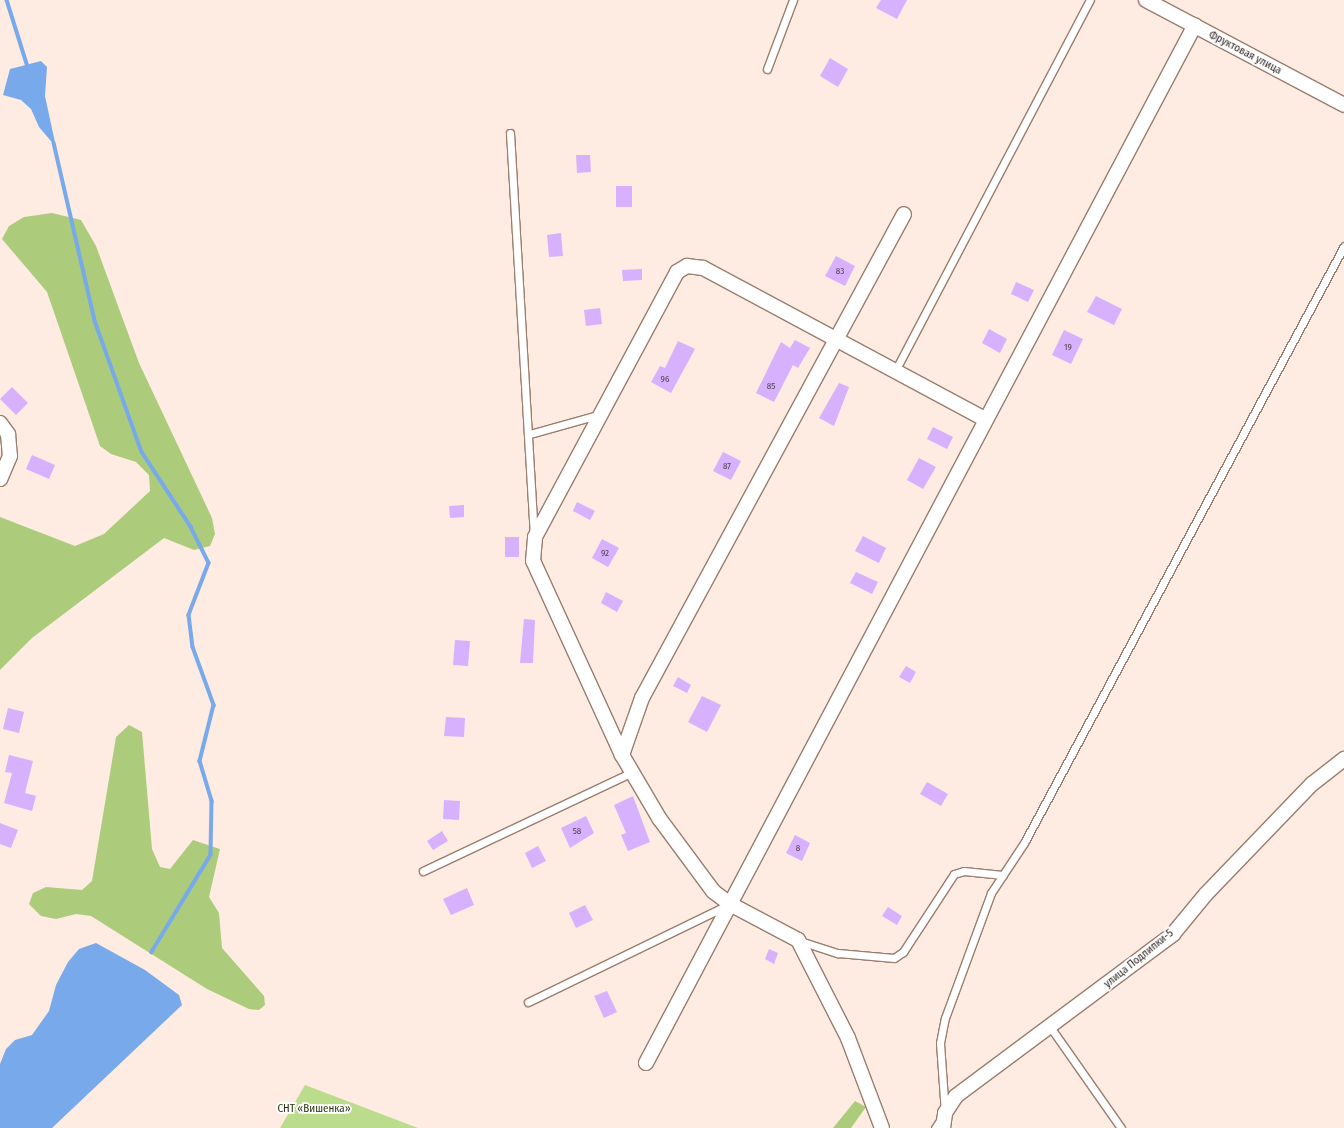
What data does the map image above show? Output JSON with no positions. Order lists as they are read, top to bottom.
{
  "streets": {
    "street": ["Фруктовая улица", "улица Подлипки-5"]
  },
  "parks": ["СНТ «Вишенка»"],
  "house_numbers": [
    "83",
    "19",
    "96",
    "85",
    "87",
    "92",
    "58",
    "8"
  ]
}
